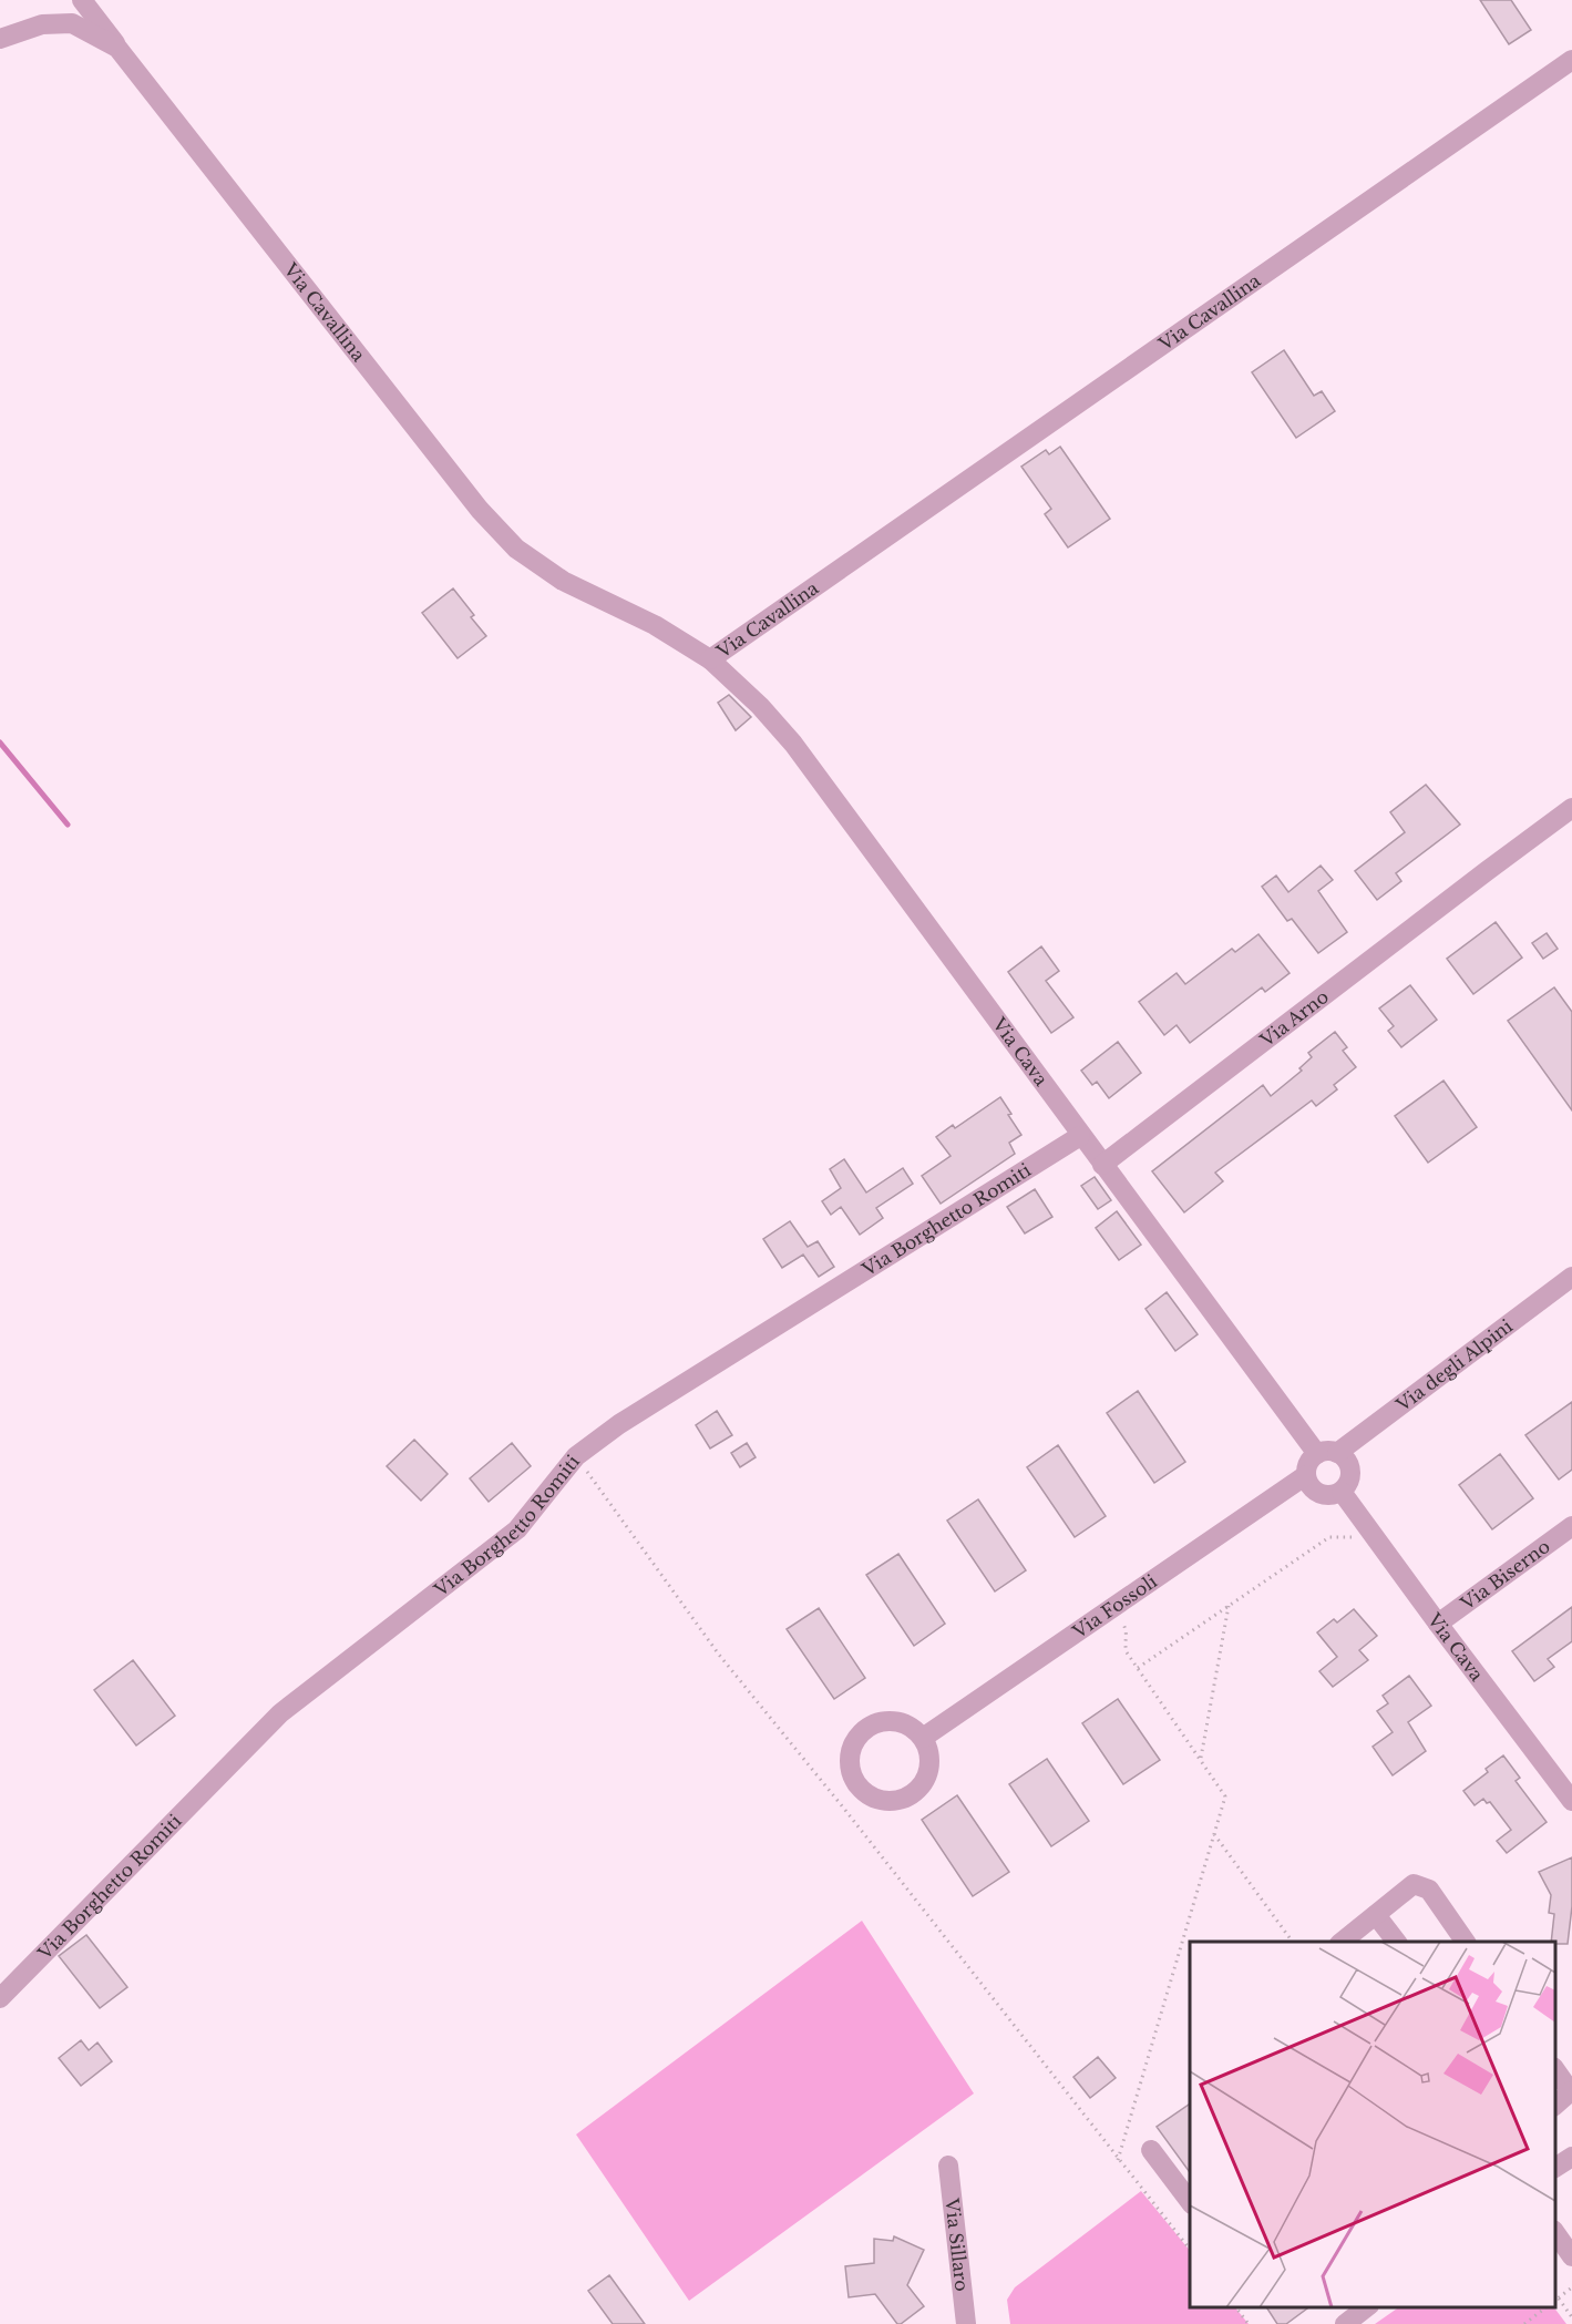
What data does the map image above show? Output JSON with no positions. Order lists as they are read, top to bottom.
{
  "streets": {
    "street": [
      "Via Cavallina",
      "Via Arno",
      "Via Cava",
      "Via Borghetto Romiti",
      "Via degli Alpini",
      "Via Biserno",
      "Via Fossoli",
      "Via Sillaro"
    ]
  },
  "crossings": [
    ["Via Cavallina", "Via Cava"],
    ["Via Arno", "Via Cava"],
    ["Via Cava", "Via Borghetto Romiti"],
    ["Via Cava", "Via degli Alpini"],
    ["Via Cava", "Via Biserno"],
    ["Via Cava", "Via Fossoli"],
    ["Via degli Alpini", "Via Fossoli"]
  ]
}
